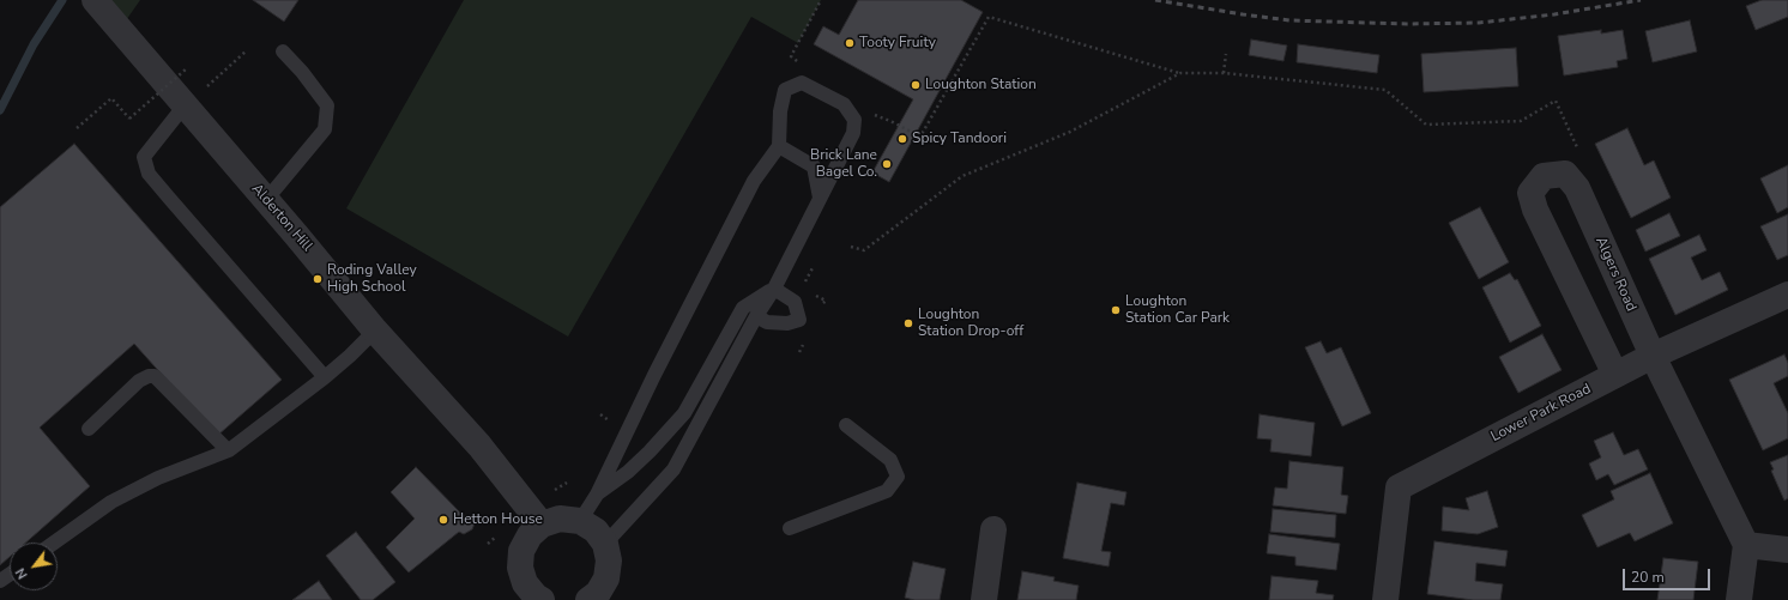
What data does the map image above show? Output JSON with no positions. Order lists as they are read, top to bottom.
{
  "streets": {
    "street": ["Alderton Hill", "Algers Road", "Lower Park Road"]
  },
  "crossings": [
    ["Algers Road", "Lower Park Road"]
  ],
  "places": [
    "Tooty Fruity",
    "Loughton Station",
    "Spicy Tandoori",
    "Brick Lane Bagel Co.",
    "Roding Valley High School",
    "Loughton Station Car Park",
    "Loughton Station Drop-off",
    "Hetton House"
  ],
  "scale_bar": "20 m",
  "north": "bottom left"
}
